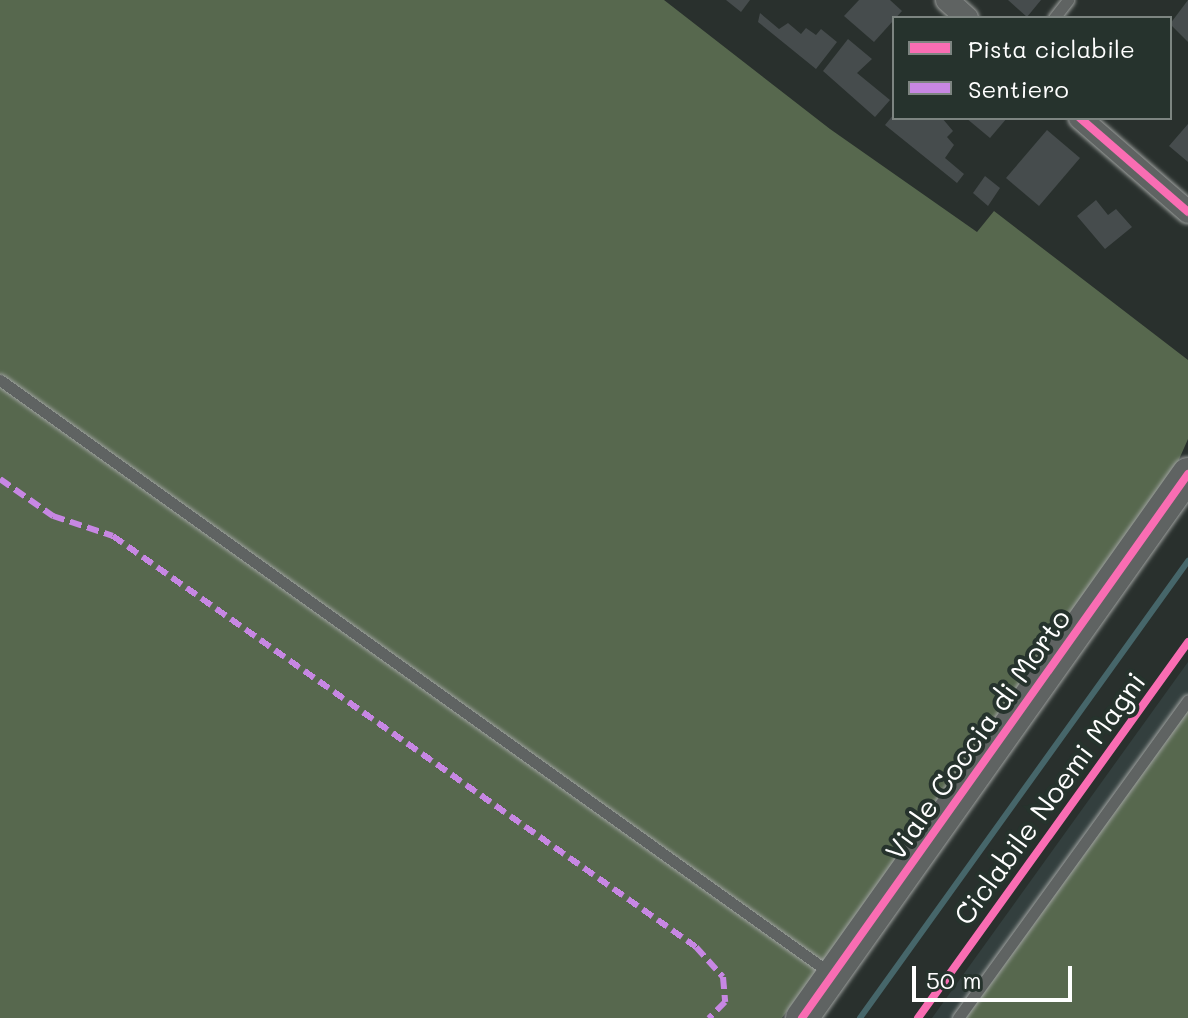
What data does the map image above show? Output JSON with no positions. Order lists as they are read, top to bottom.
{
  "streets": {
    "street": ["Viale Coccia di Morto"],
    "cycle path": ["Ciclabile Noemi Magni"]
  },
  "legend": ["Pista ciclabile", "Sentiero"],
  "scale_bar": "50 m"
}
